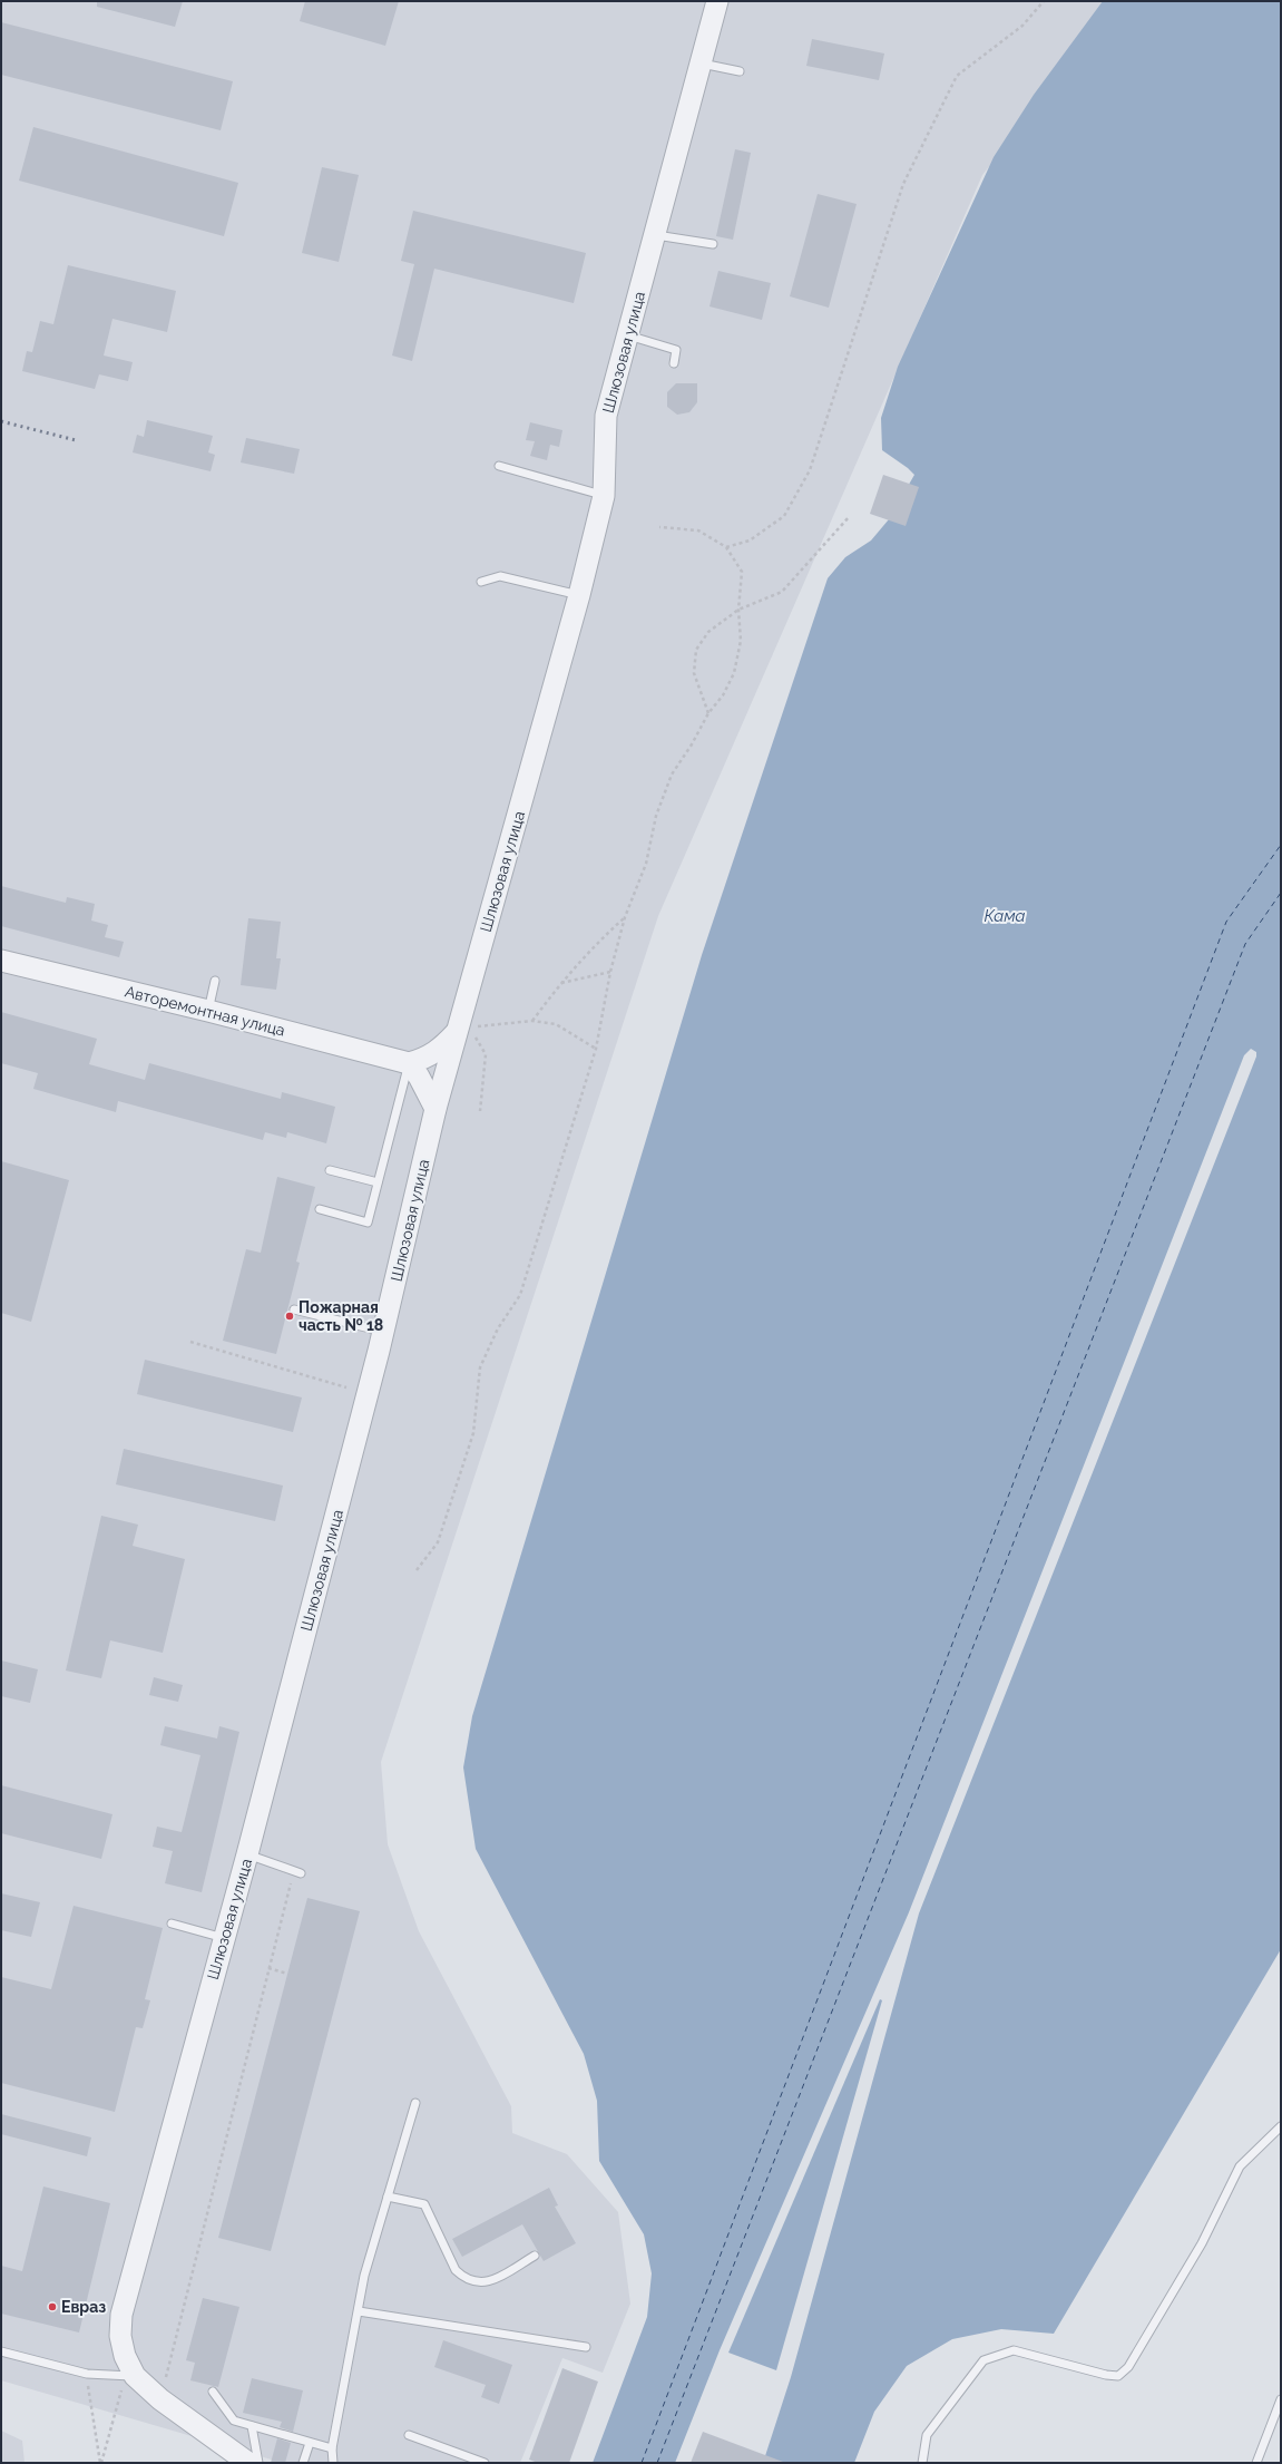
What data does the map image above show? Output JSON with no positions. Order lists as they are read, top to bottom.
{
  "streets": {
    "street": ["Шлюзовая улица", "Авторемонтная улица"]
  },
  "water": ["Кама"],
  "places": ["Пожарная часть № 18", "Евраз"]
}
